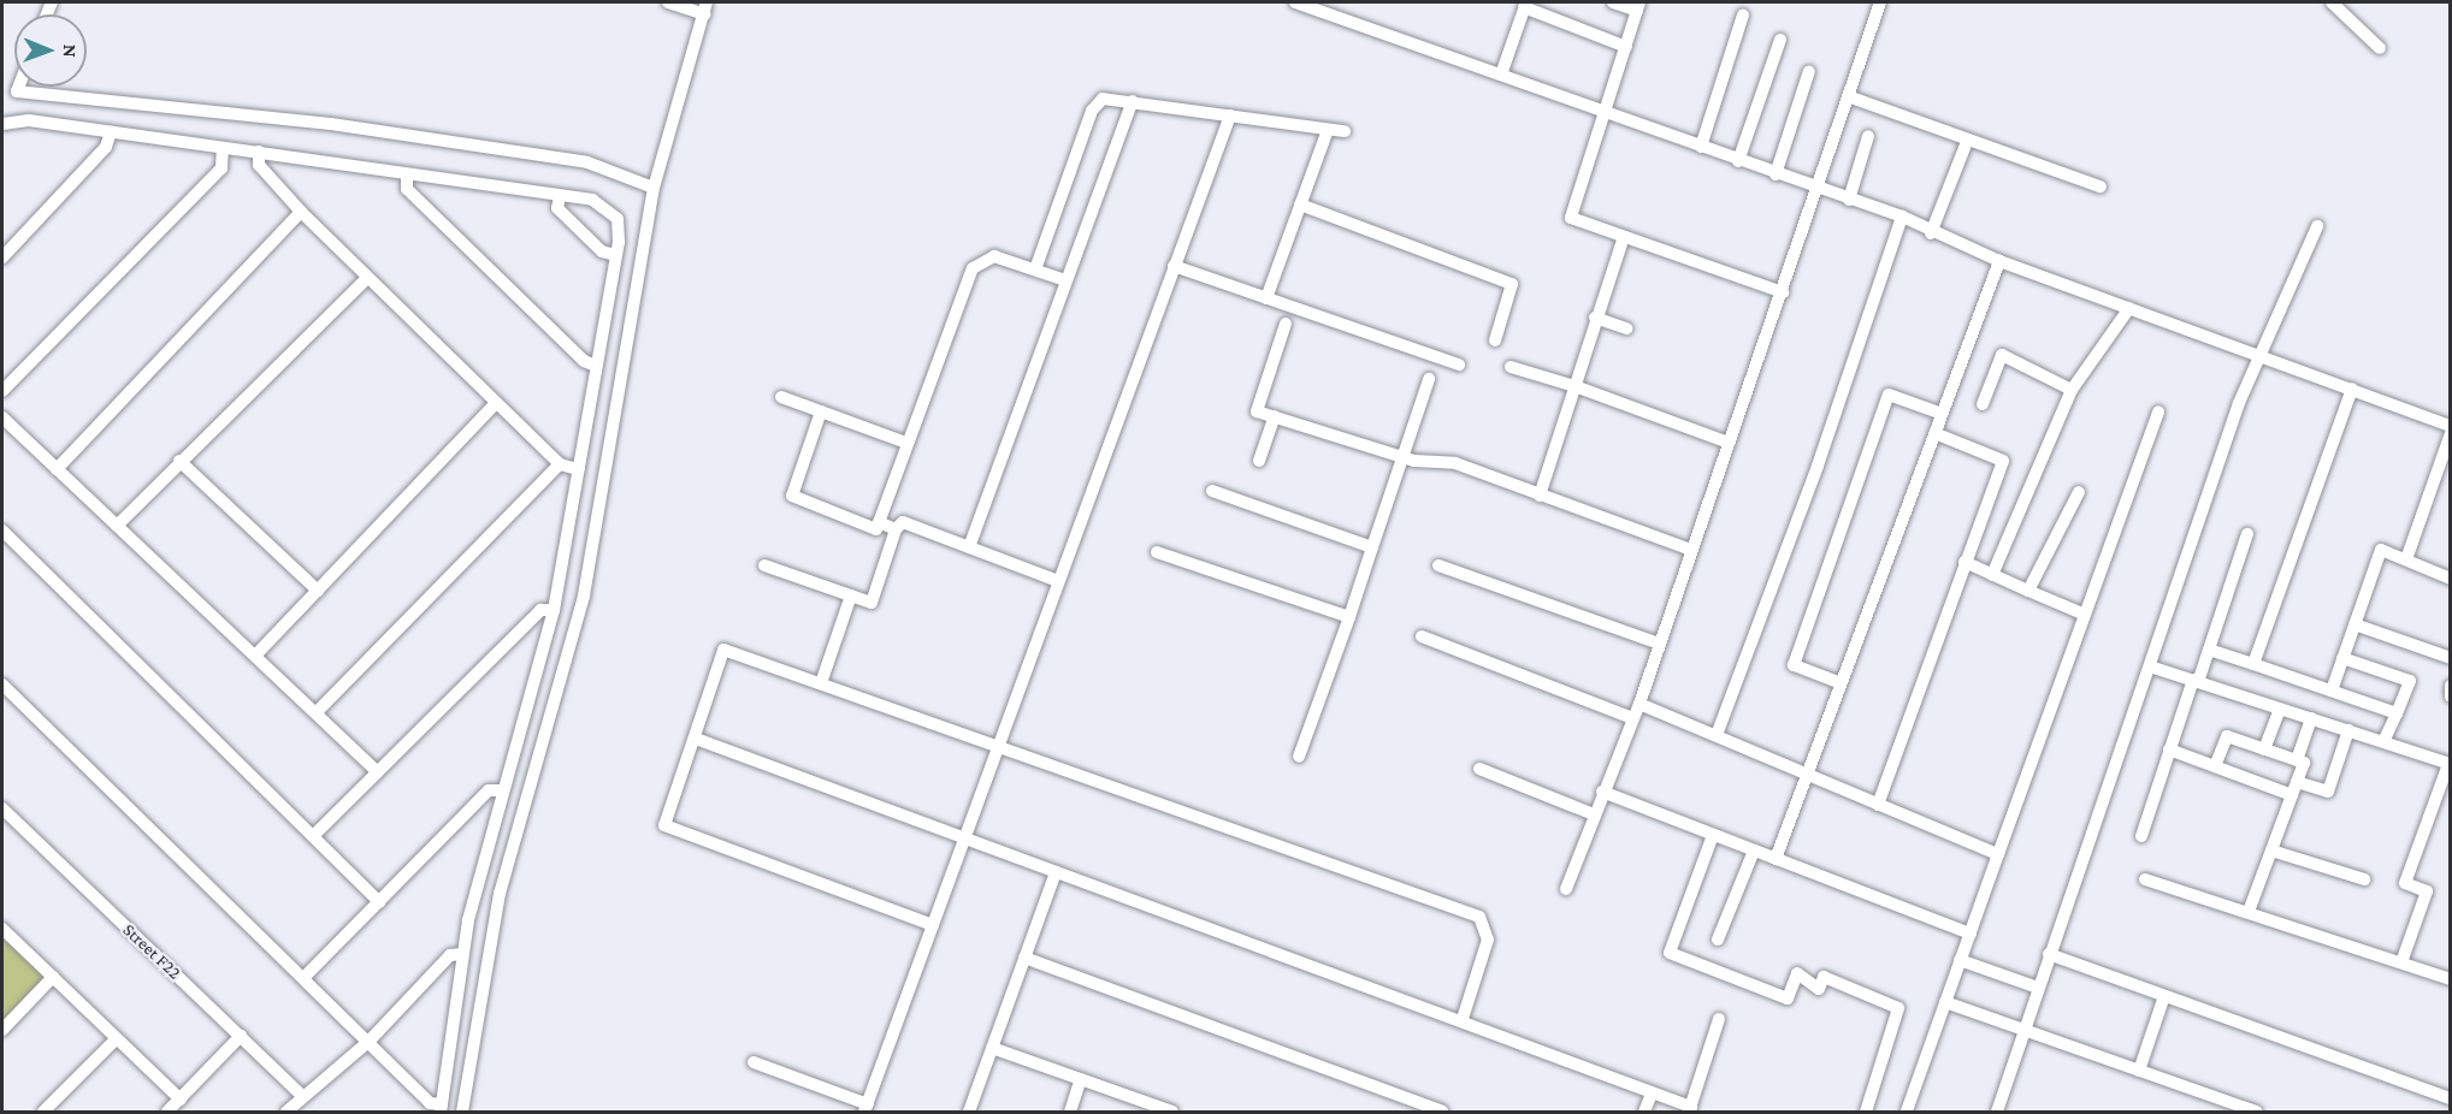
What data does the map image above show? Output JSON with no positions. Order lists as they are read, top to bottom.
{
  "streets": {
    "street": ["Street F22"]
  },
  "north": "right"
}
